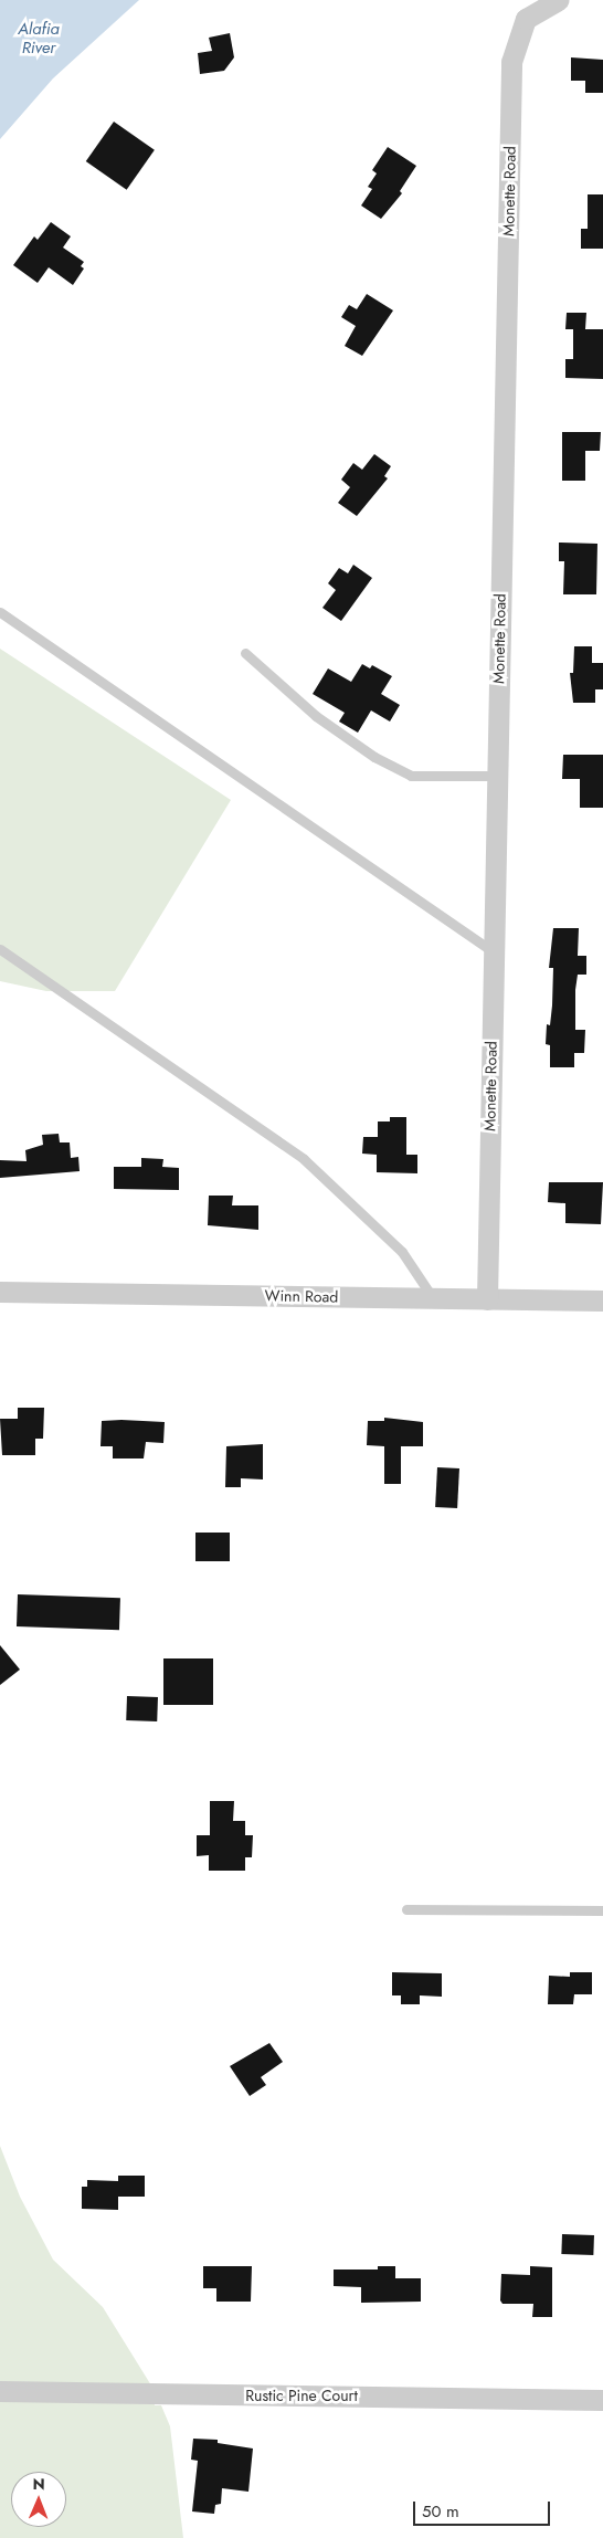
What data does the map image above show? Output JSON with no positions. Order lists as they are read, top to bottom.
{
  "streets": {
    "street": ["Monette Road", "Winn Road", "Rustic Pine Court"]
  },
  "crossings": [
    ["Monette Road", "Winn Road"]
  ],
  "water": ["Alafia River"],
  "scale_bar": "50 m",
  "north": "top"
}
